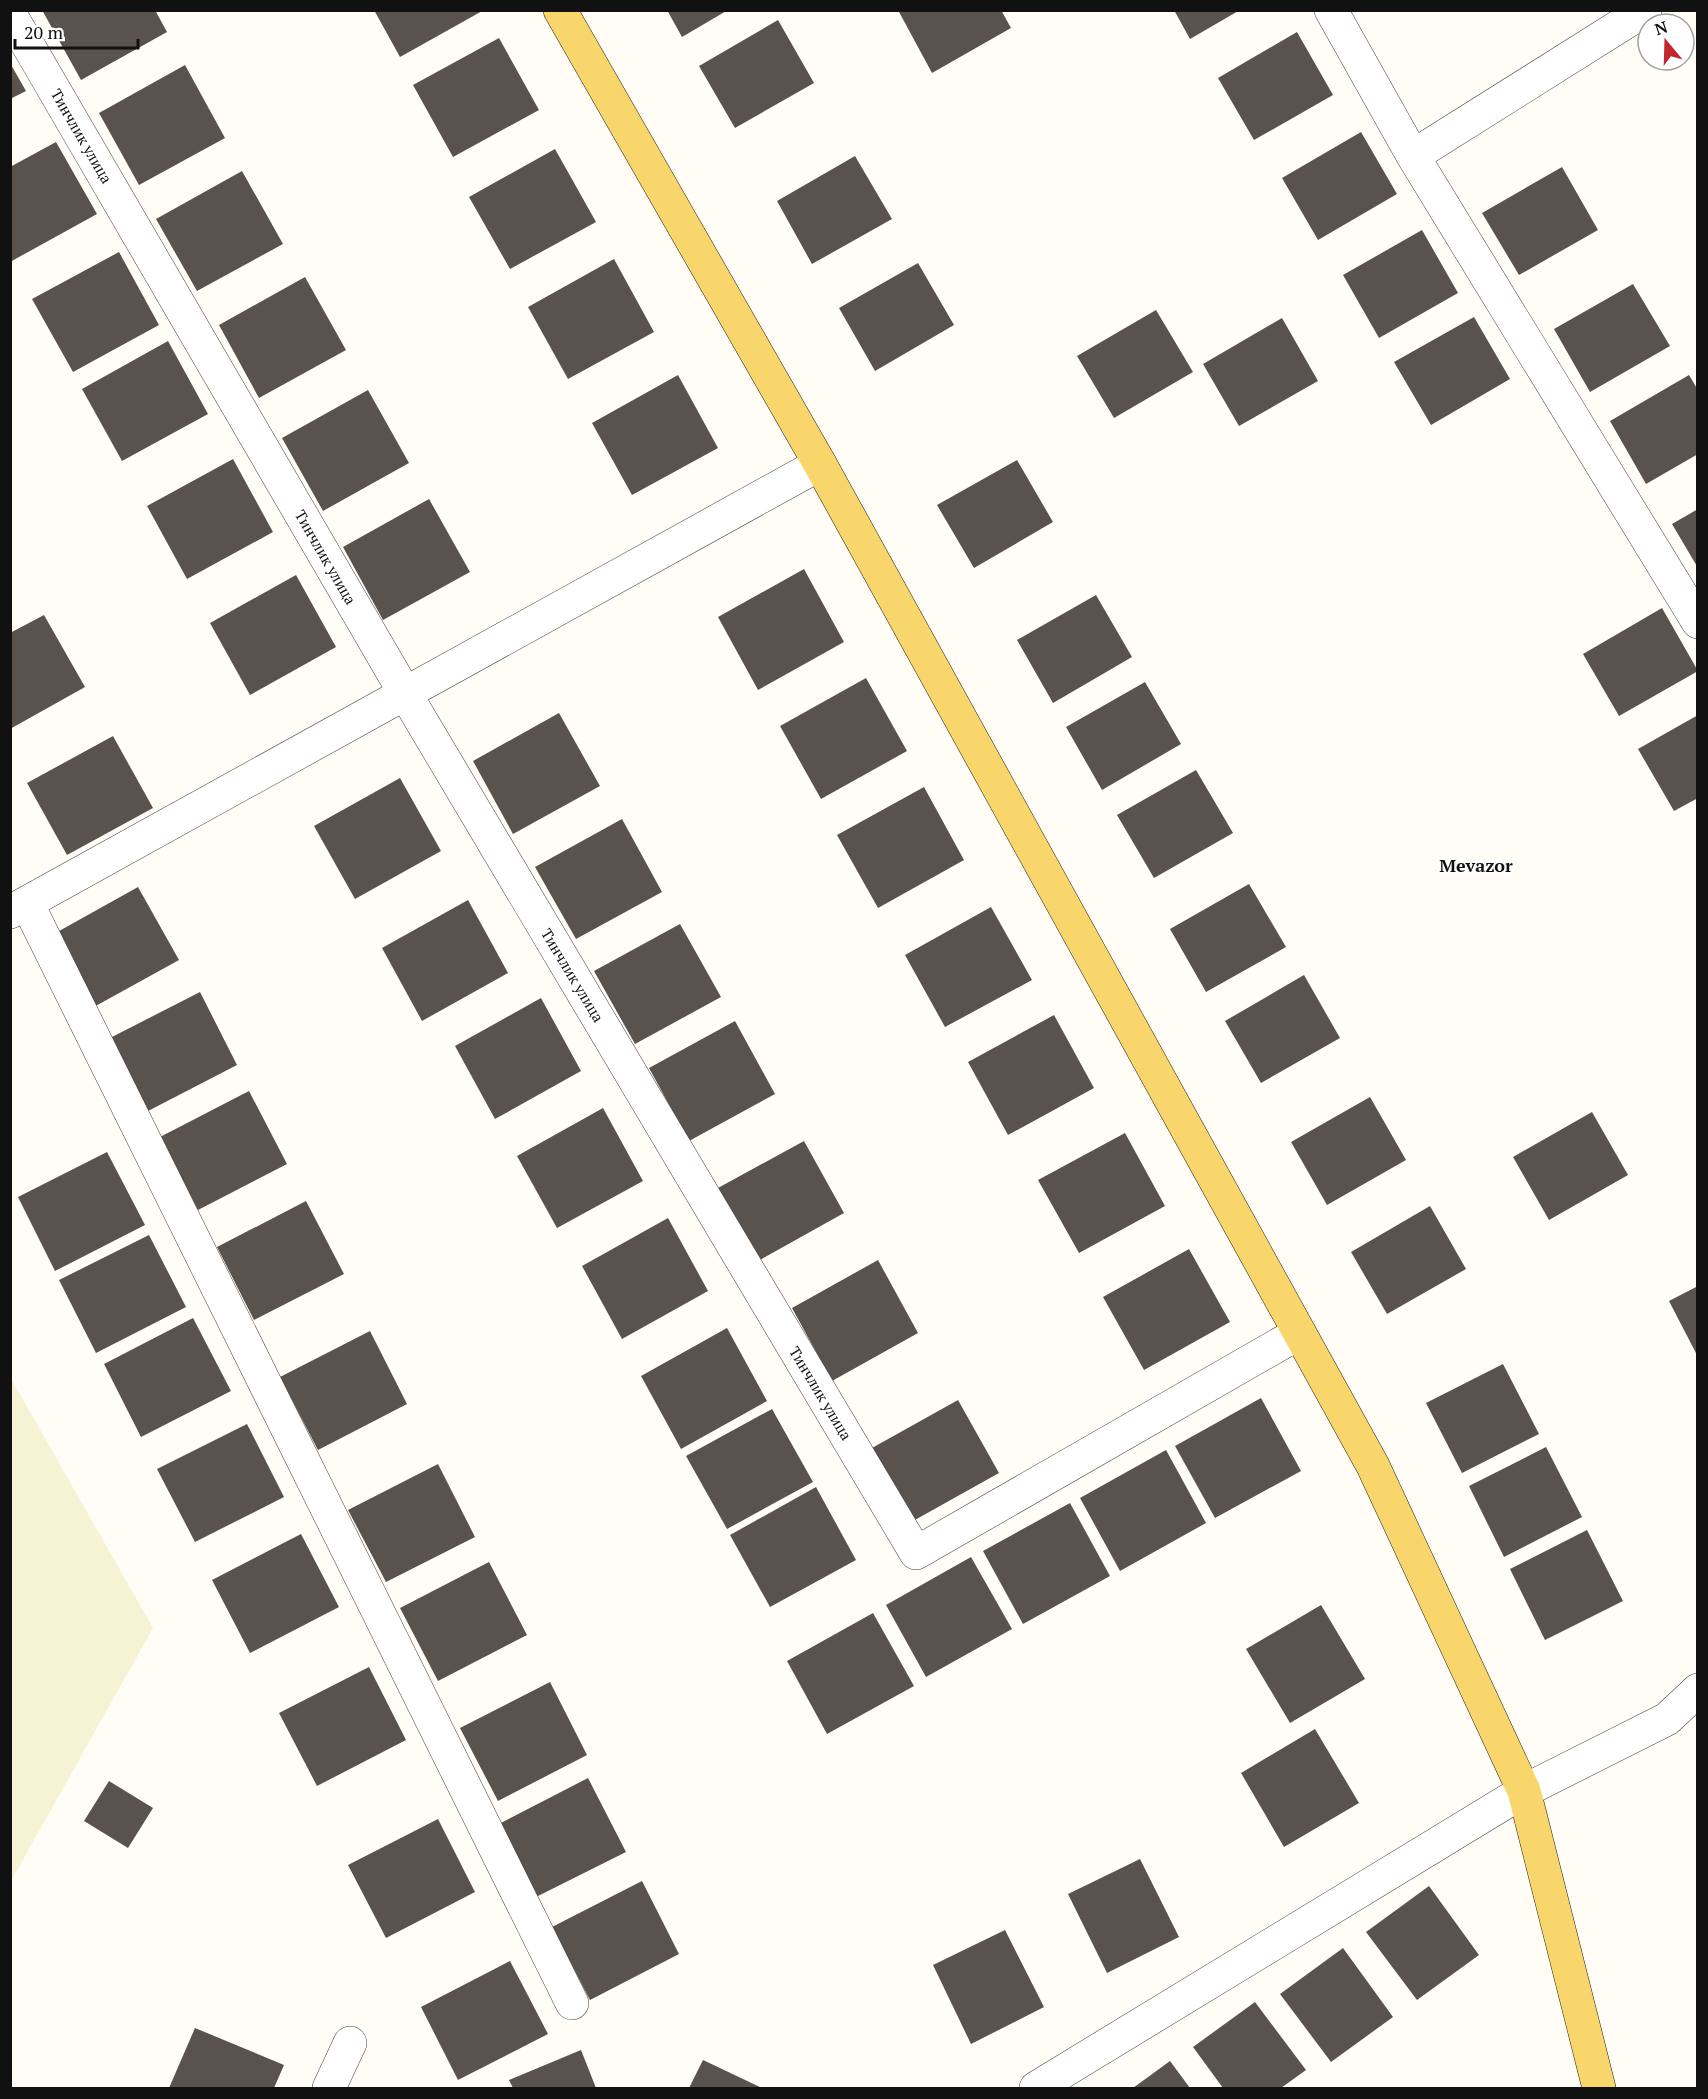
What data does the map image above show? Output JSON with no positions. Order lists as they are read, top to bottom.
{
  "streets": {
    "street": ["Тинчлик улица"]
  },
  "districts": ["Mevazor"],
  "scale_bar": "20 m",
  "north": "top"
}
